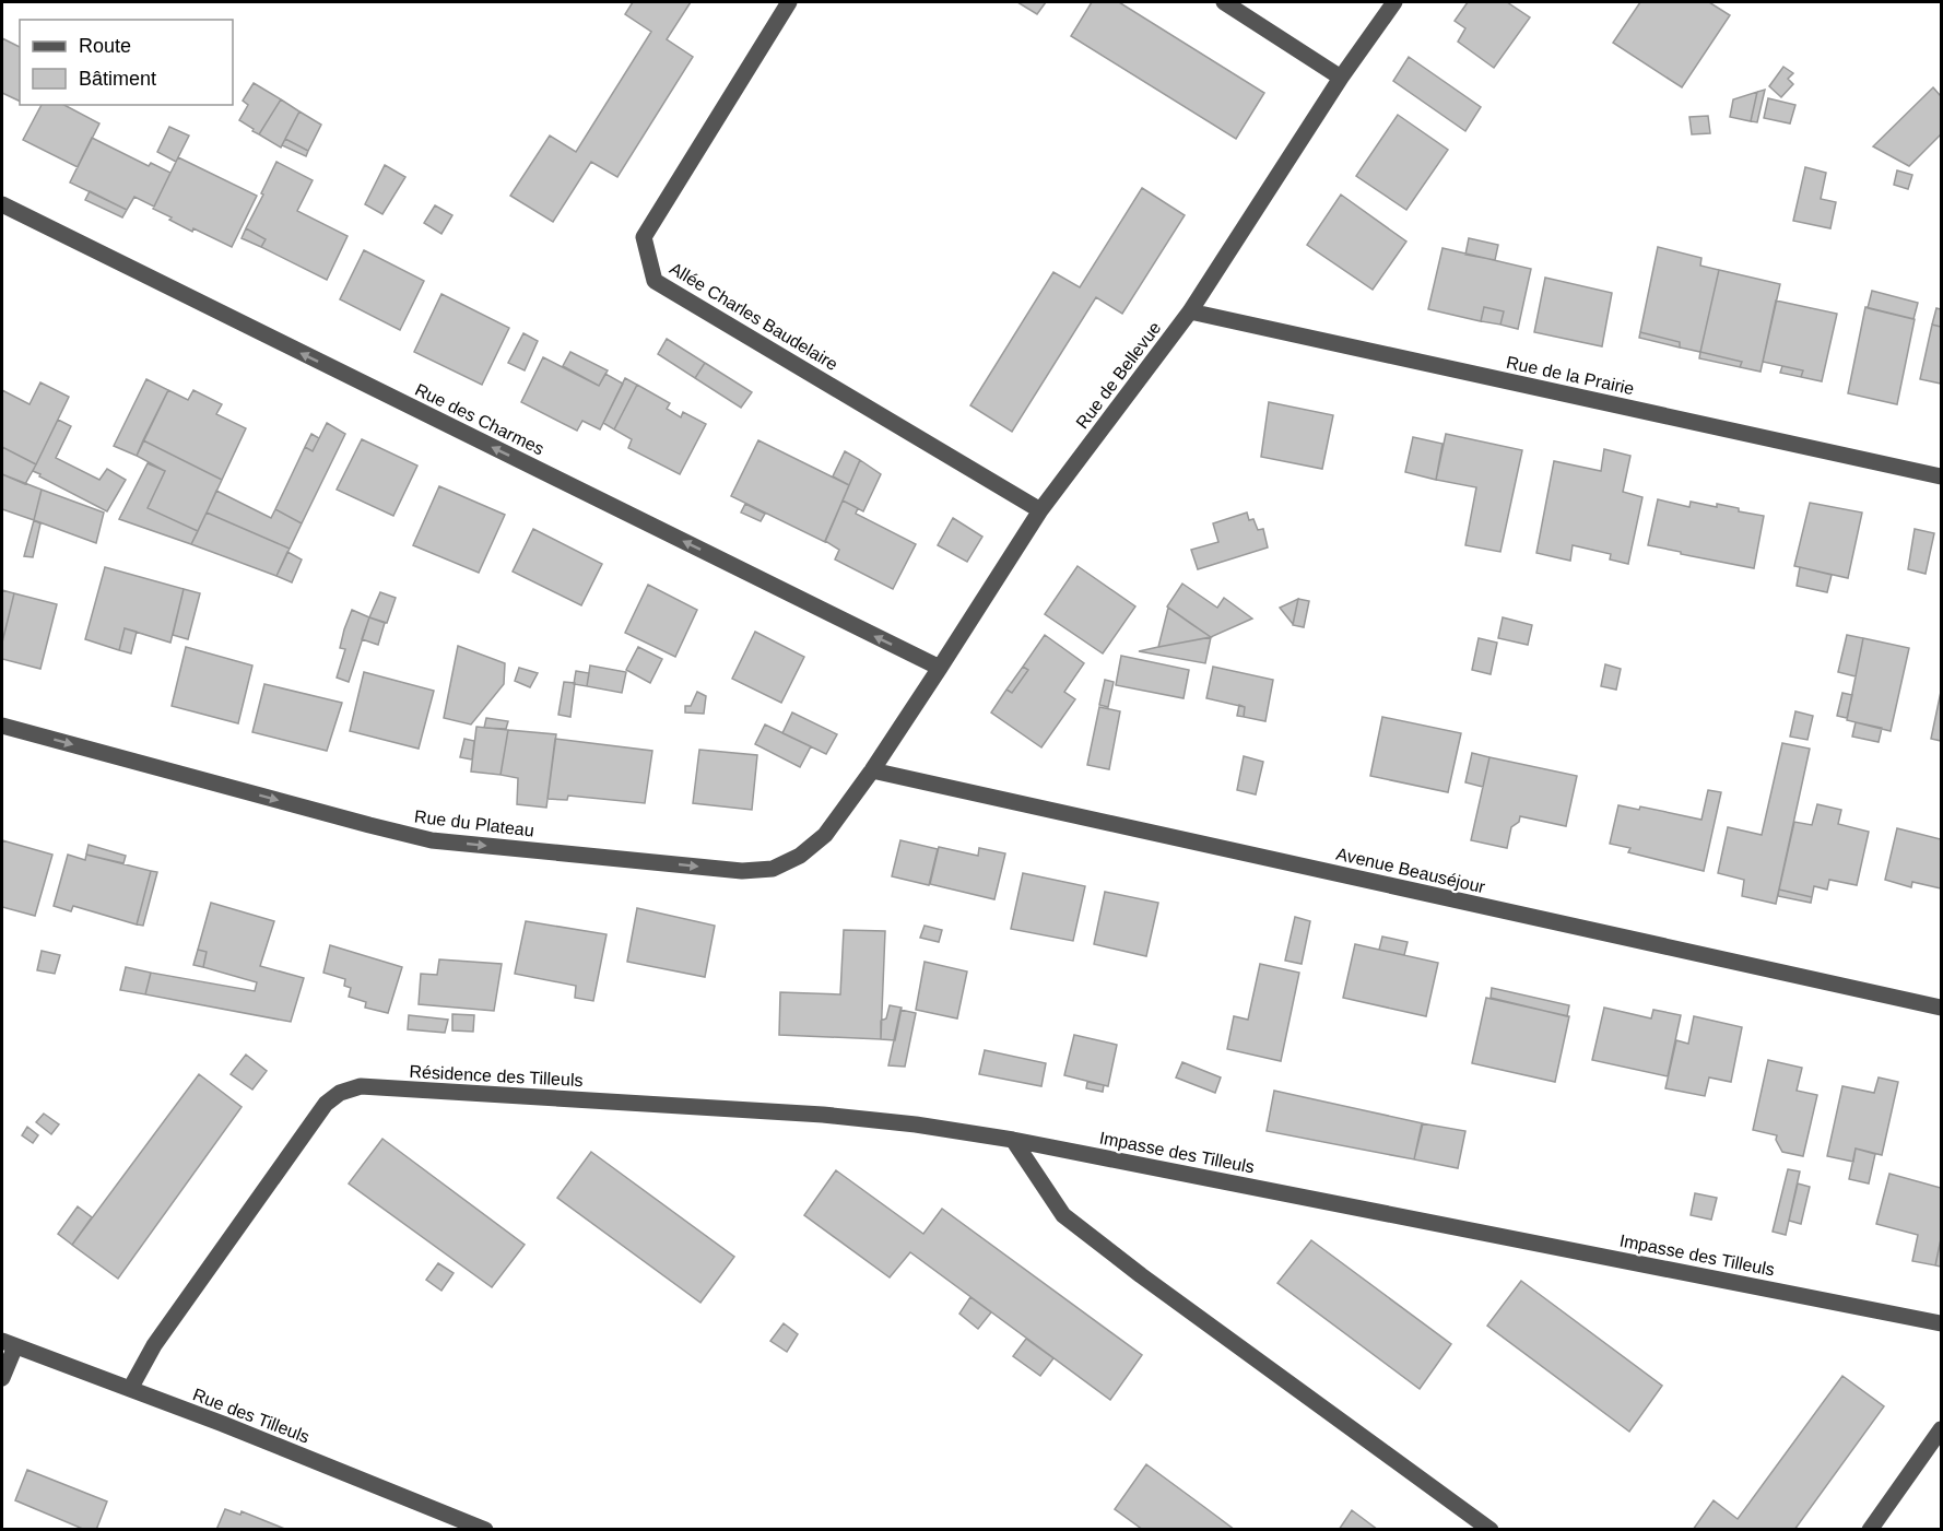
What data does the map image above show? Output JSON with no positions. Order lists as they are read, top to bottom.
{
  "streets": {
    "street": [
      "Allée Charles Baudelaire",
      "Rue de Bellevue",
      "Rue de la Prairie",
      "Rue des Charmes",
      "Rue du Plateau",
      "Avenue Beauséjour",
      "Résidence des Tilleuls",
      "Impasse des Tilleuls",
      "Rue des Tilleuls"
    ]
  },
  "crossings": [
    ["Allée Charles Baudelaire", "Rue de Bellevue"],
    ["Rue de Bellevue", "Rue de la Prairie"],
    ["Rue de Bellevue", "Rue des Charmes"],
    ["Rue de Bellevue", "Rue du Plateau"],
    ["Rue de Bellevue", "Avenue Beauséjour"],
    ["Rue du Plateau", "Avenue Beauséjour"],
    ["Résidence des Tilleuls", "Impasse des Tilleuls"],
    ["Résidence des Tilleuls", "Rue des Tilleuls"]
  ],
  "one_way": ["Rue des Charmes", "Rue du Plateau"],
  "legend": ["Route", "Bâtiment"]
}
